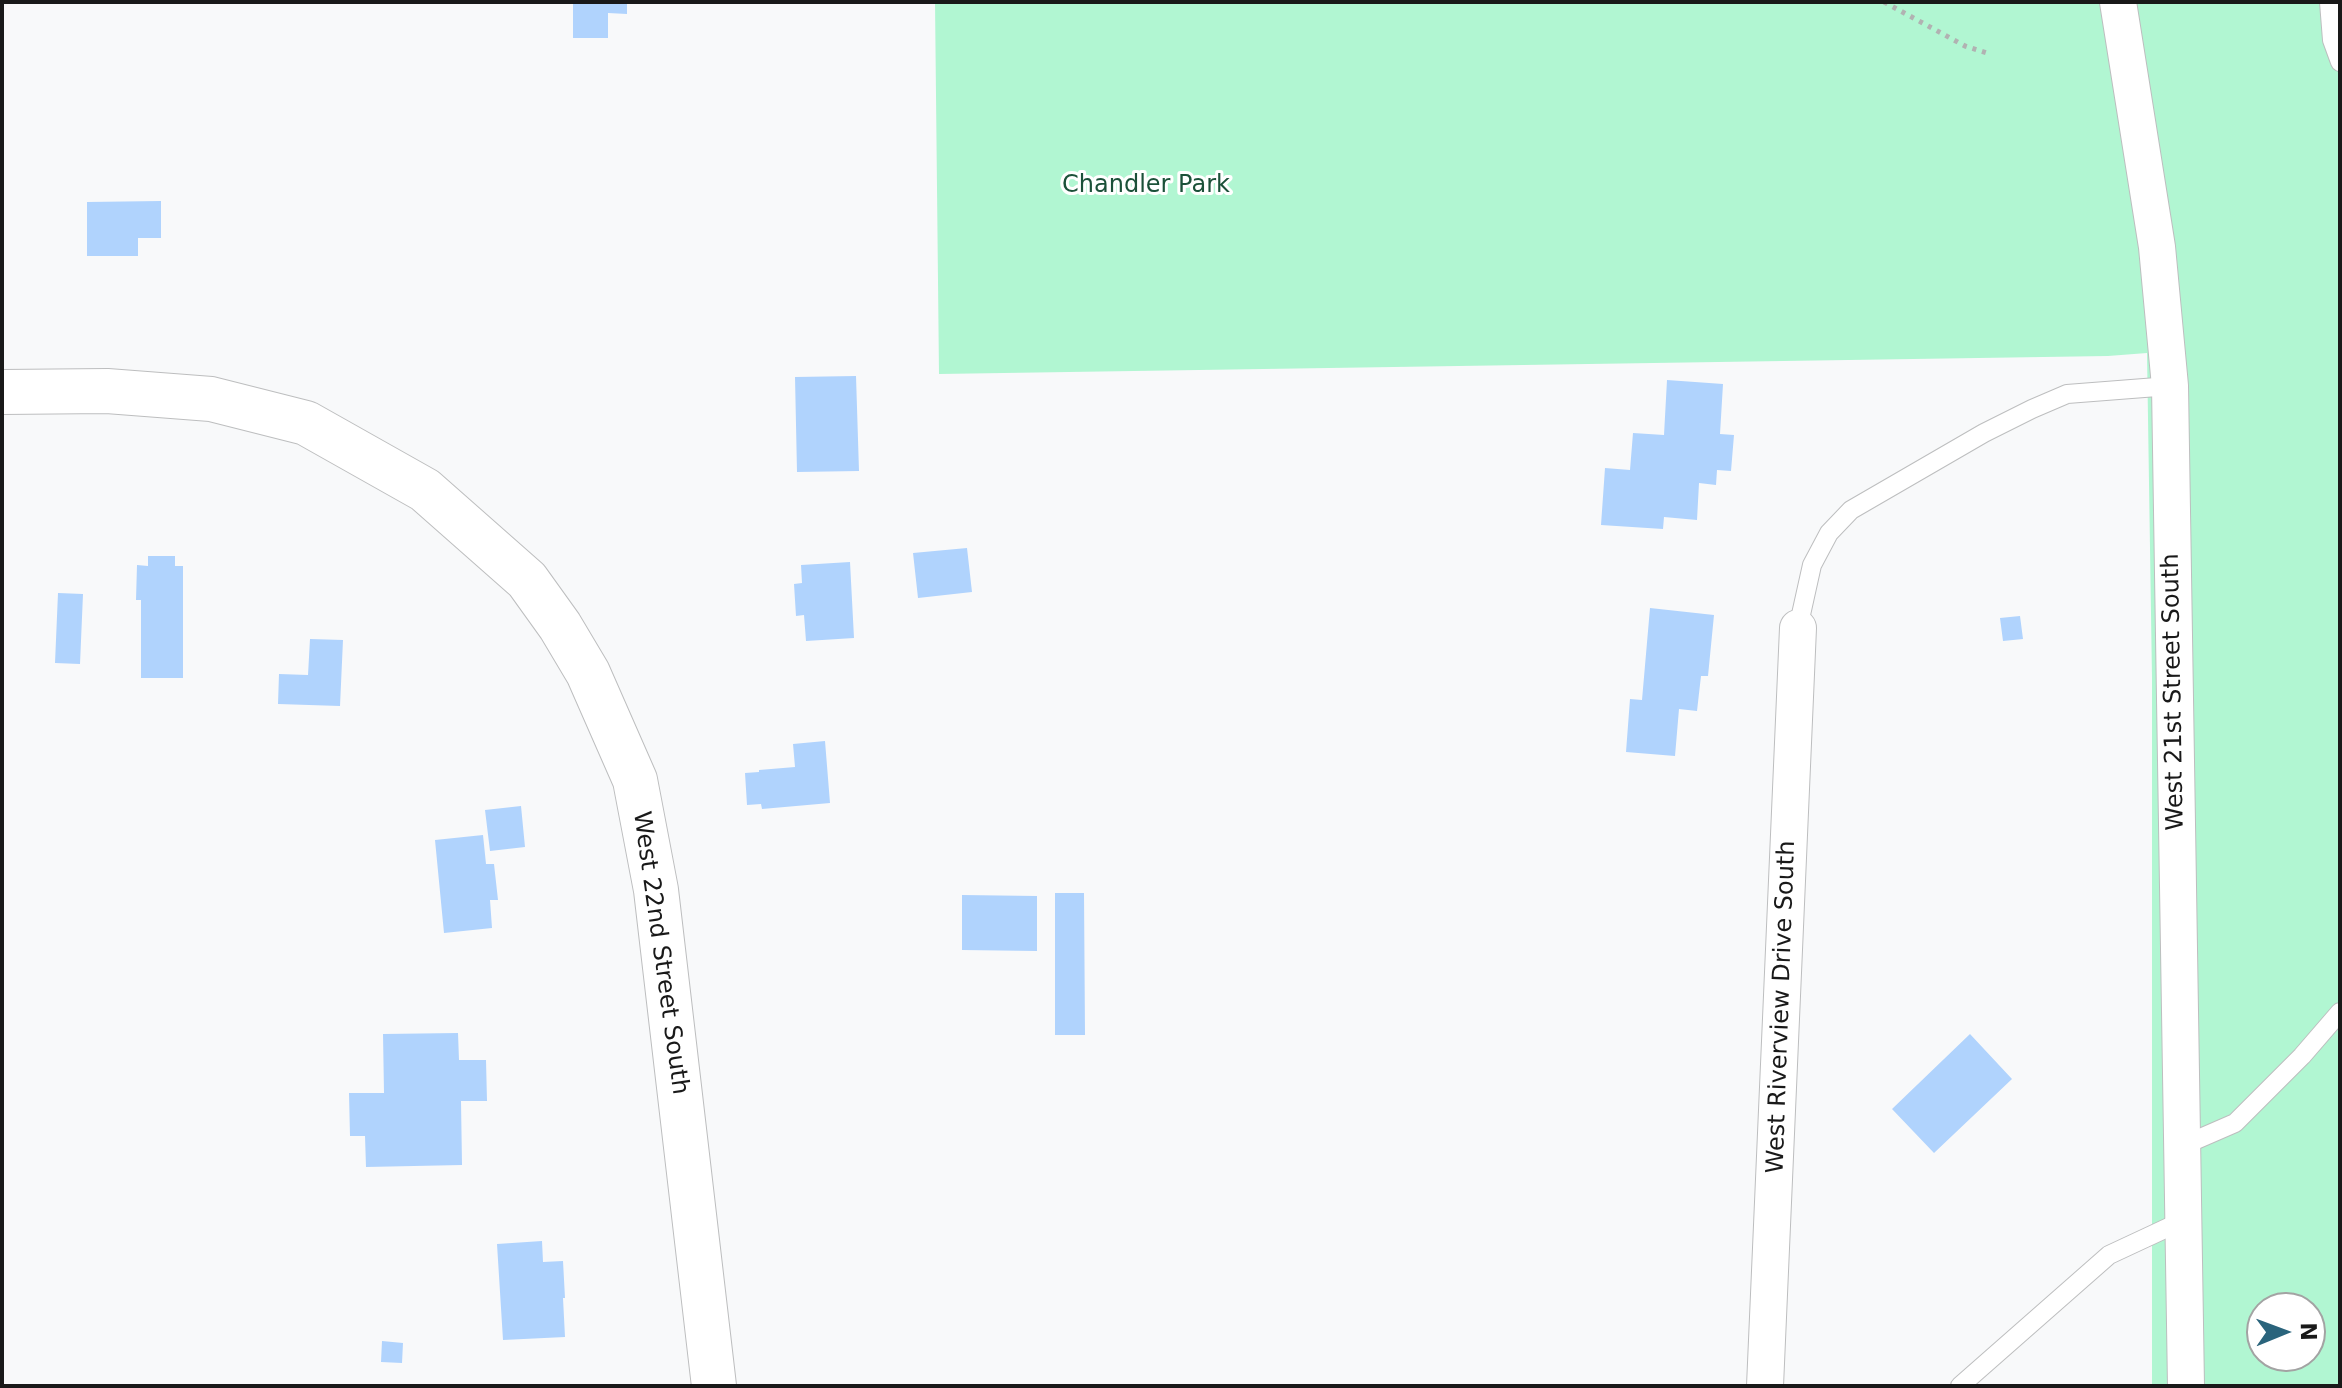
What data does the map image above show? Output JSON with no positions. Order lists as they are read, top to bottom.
{
  "streets": {
    "street": ["West 21st Street South", "West 22nd Street South", "West Riverview Drive South"]
  },
  "parks": ["Chandler Park"],
  "north": "right"
}
